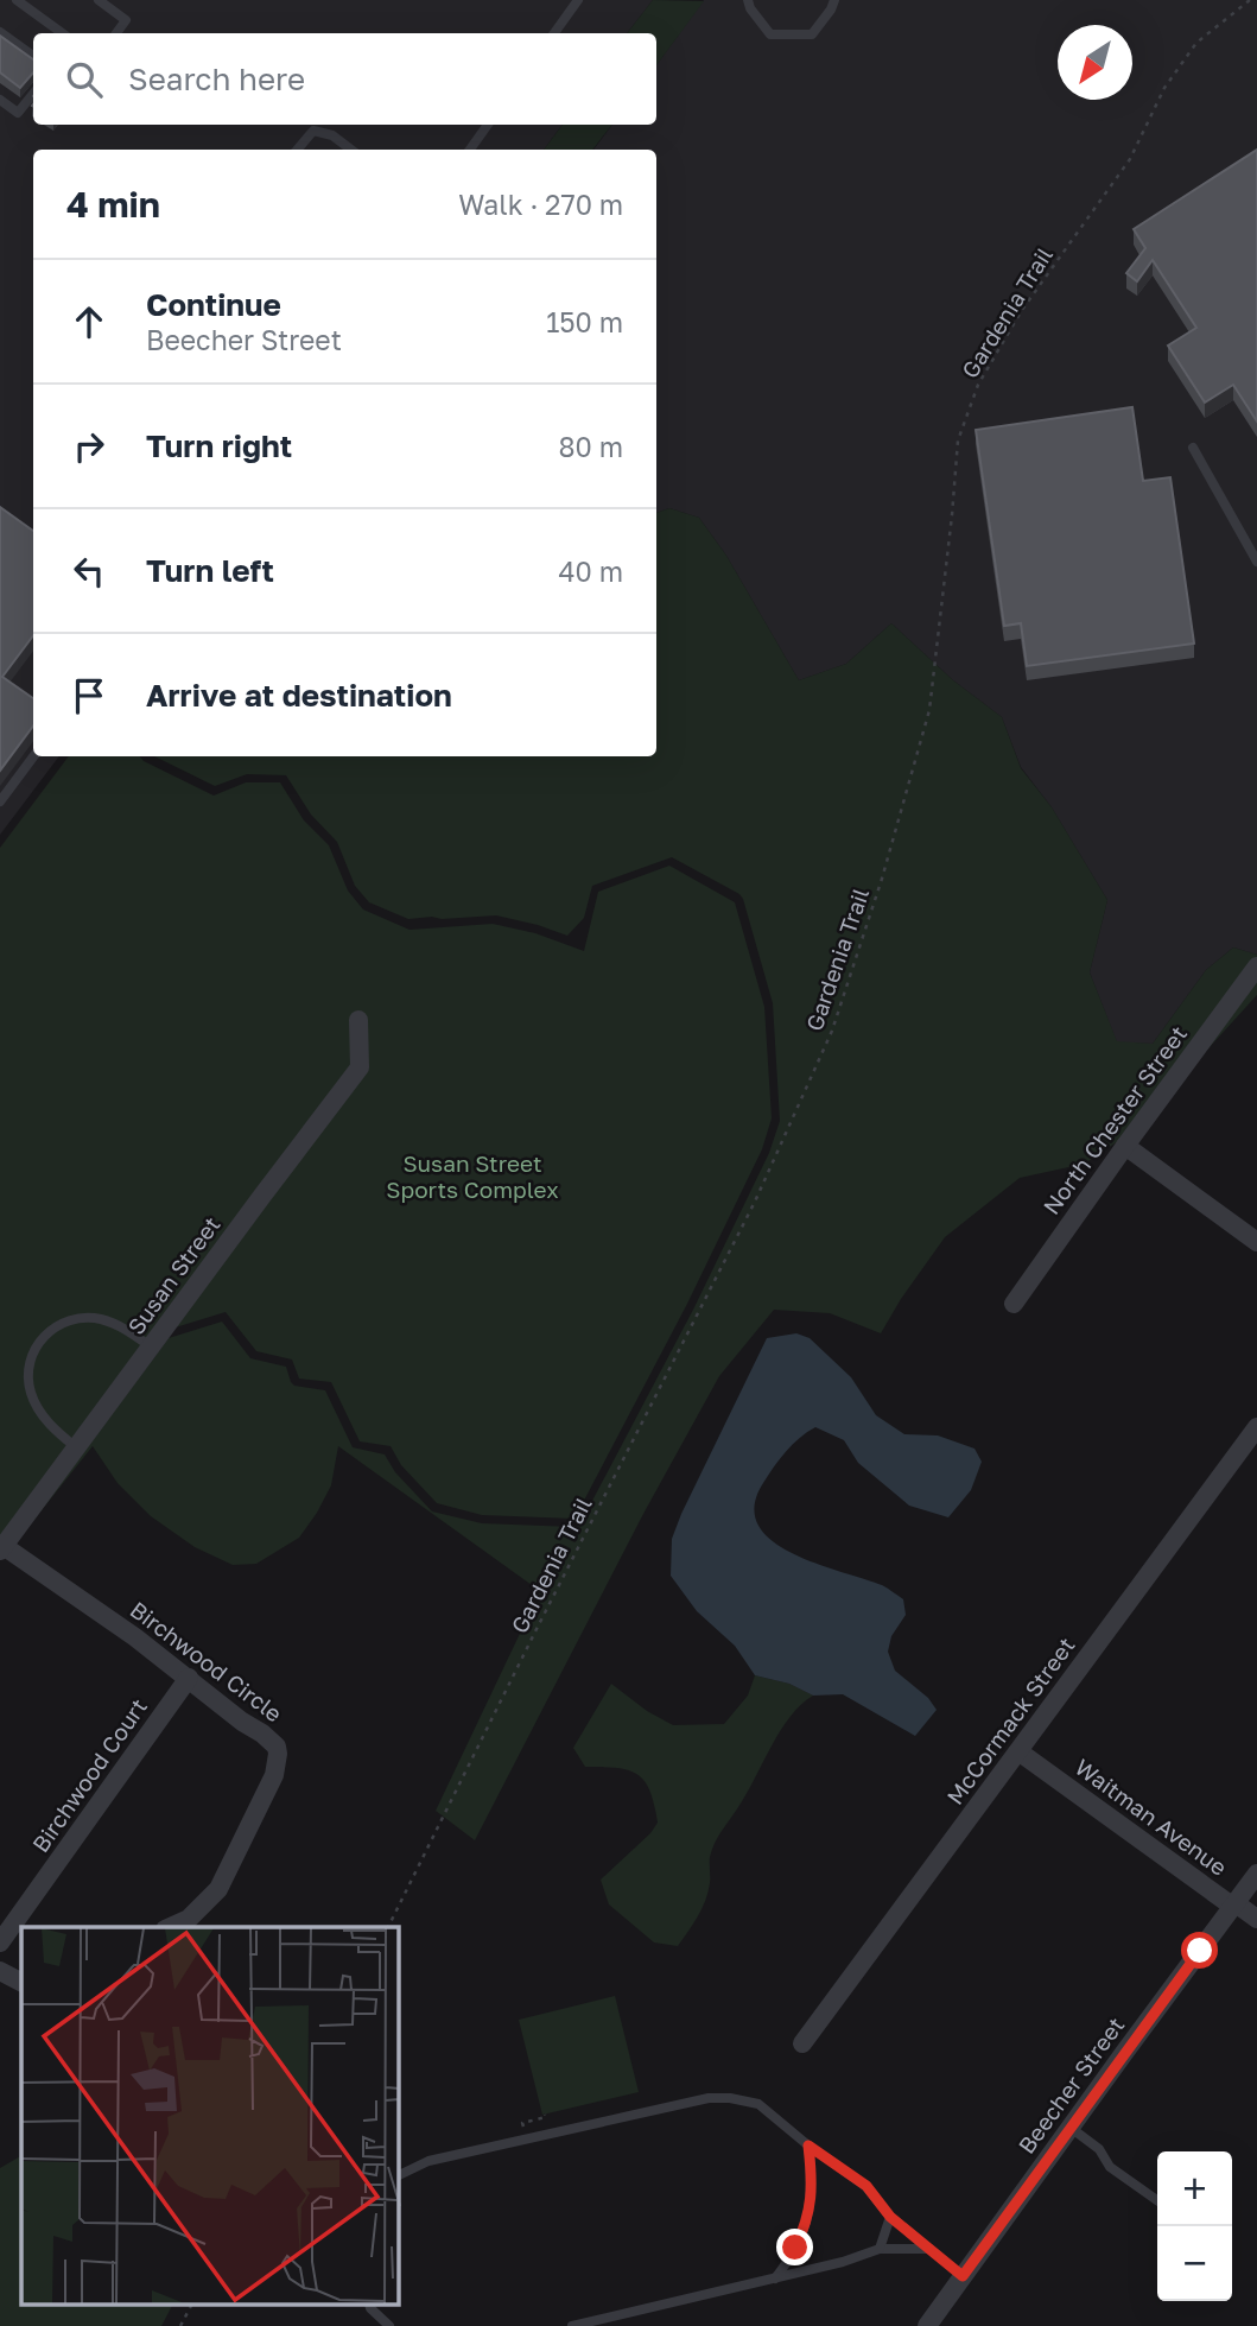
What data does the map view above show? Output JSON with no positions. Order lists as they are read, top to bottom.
{
  "streets": {
    "street": [
      "North Chester Street",
      "Susan Street",
      "Birchwood Circle",
      "McCormack Street",
      "Birchwood Court",
      "Waitman Avenue",
      "Beecher Street"
    ],
    "path": ["Gardenia Trail"]
  },
  "crossings": [
    ["Susan Street", "Birchwood Circle"],
    ["Birchwood Circle", "Birchwood Court"],
    ["McCormack Street", "Waitman Avenue"],
    ["Waitman Avenue", "Beecher Street"]
  ],
  "parks": ["Susan Street Sports Complex"],
  "north": "bottom left",
  "page": {
    "search": "Search here",
    "heading": ["4 min", "Walk · 270 m"],
    "list": [
      ["Continue", "Beecher Street", "150 m"],
      ["Turn right", "80 m"],
      ["Turn left", "40 m"],
      "Arrive at destination"
    ],
    "map_buttons": ["+", "−"]
  }
}
